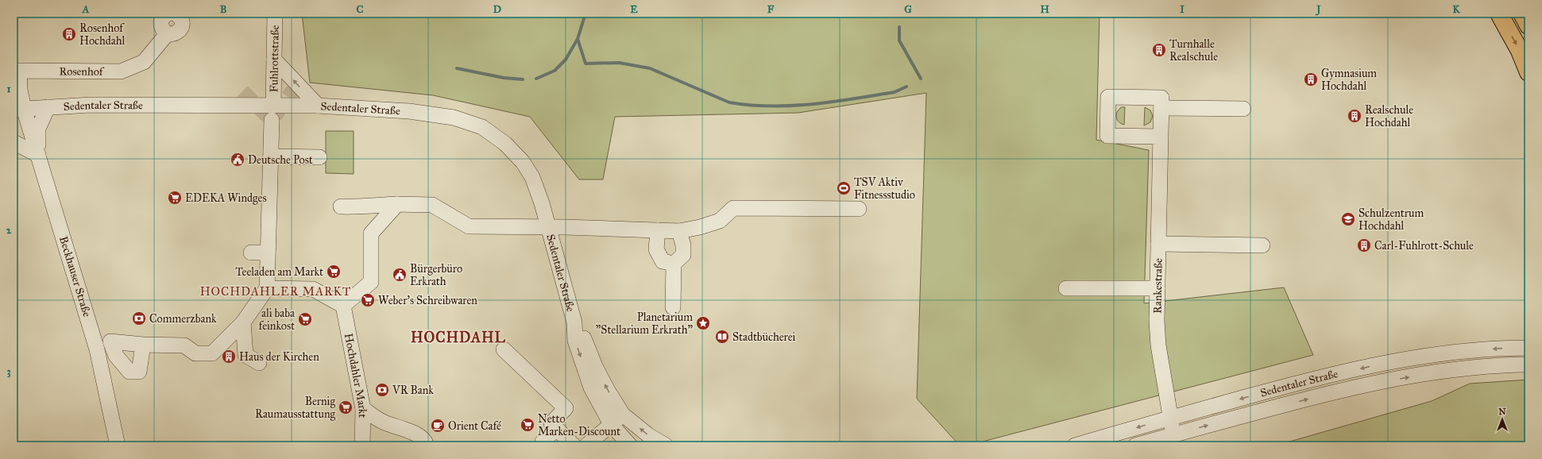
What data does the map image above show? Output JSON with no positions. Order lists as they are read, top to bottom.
{
  "streets": {
    "street": [
      "Fuhlrottstraße",
      "Rosenhof",
      "Sedentaler Straße",
      "Beckhauser Straße",
      "Rankestraße",
      "Hochdahler Markt"
    ]
  },
  "crossings": [
    ["Fuhlrottstraße", "Sedentaler Straße"],
    ["Rosenhof", "Sedentaler Straße"],
    ["Rosenhof", "Beckhauser Straße"],
    ["Sedentaler Straße", "Beckhauser Straße"],
    ["Sedentaler Straße", "Rankestraße"]
  ],
  "districts": ["HOCHDAHLER MARKT", "HOCHDAHL"],
  "places": {
    "building": [
      "Rosenhof Hochdahl",
      "Turnhalle Realschule",
      "Gymnasium Hochdahl",
      "Realschule Hochdahl",
      "Carl-Fuhlrott-Schule",
      "Haus der Kirchen"
    ],
    "public building": ["Deutsche Post", "Bürgerbüro Erkrath"],
    "sports": ["TSV Aktiv Fitnessstudio"],
    "supermarket": [
      "EDEKA Windges",
      "Teeladen am Markt",
      "Weber's Schreibwaren",
      "ali baba feinkost",
      "Bernig Raumausstattung",
      "Netto Marken-Discount"
    ],
    "school or university": ["Schulzentrum Hochdahl"],
    "bank": ["Commerzbank", "VR Bank"],
    "place": ["Planetarium \"Stellarium Erkrath\""],
    "library": ["Stadtbücherei"],
    "cafe": ["Orient Café"]
  },
  "north": "top",
  "grid": {
    "columns": [
      "A",
      "B",
      "C",
      "D",
      "E",
      "F",
      "G",
      "H",
      "I",
      "J",
      "K"
    ],
    "rows": ["1", "2", "3"]
  }
}
